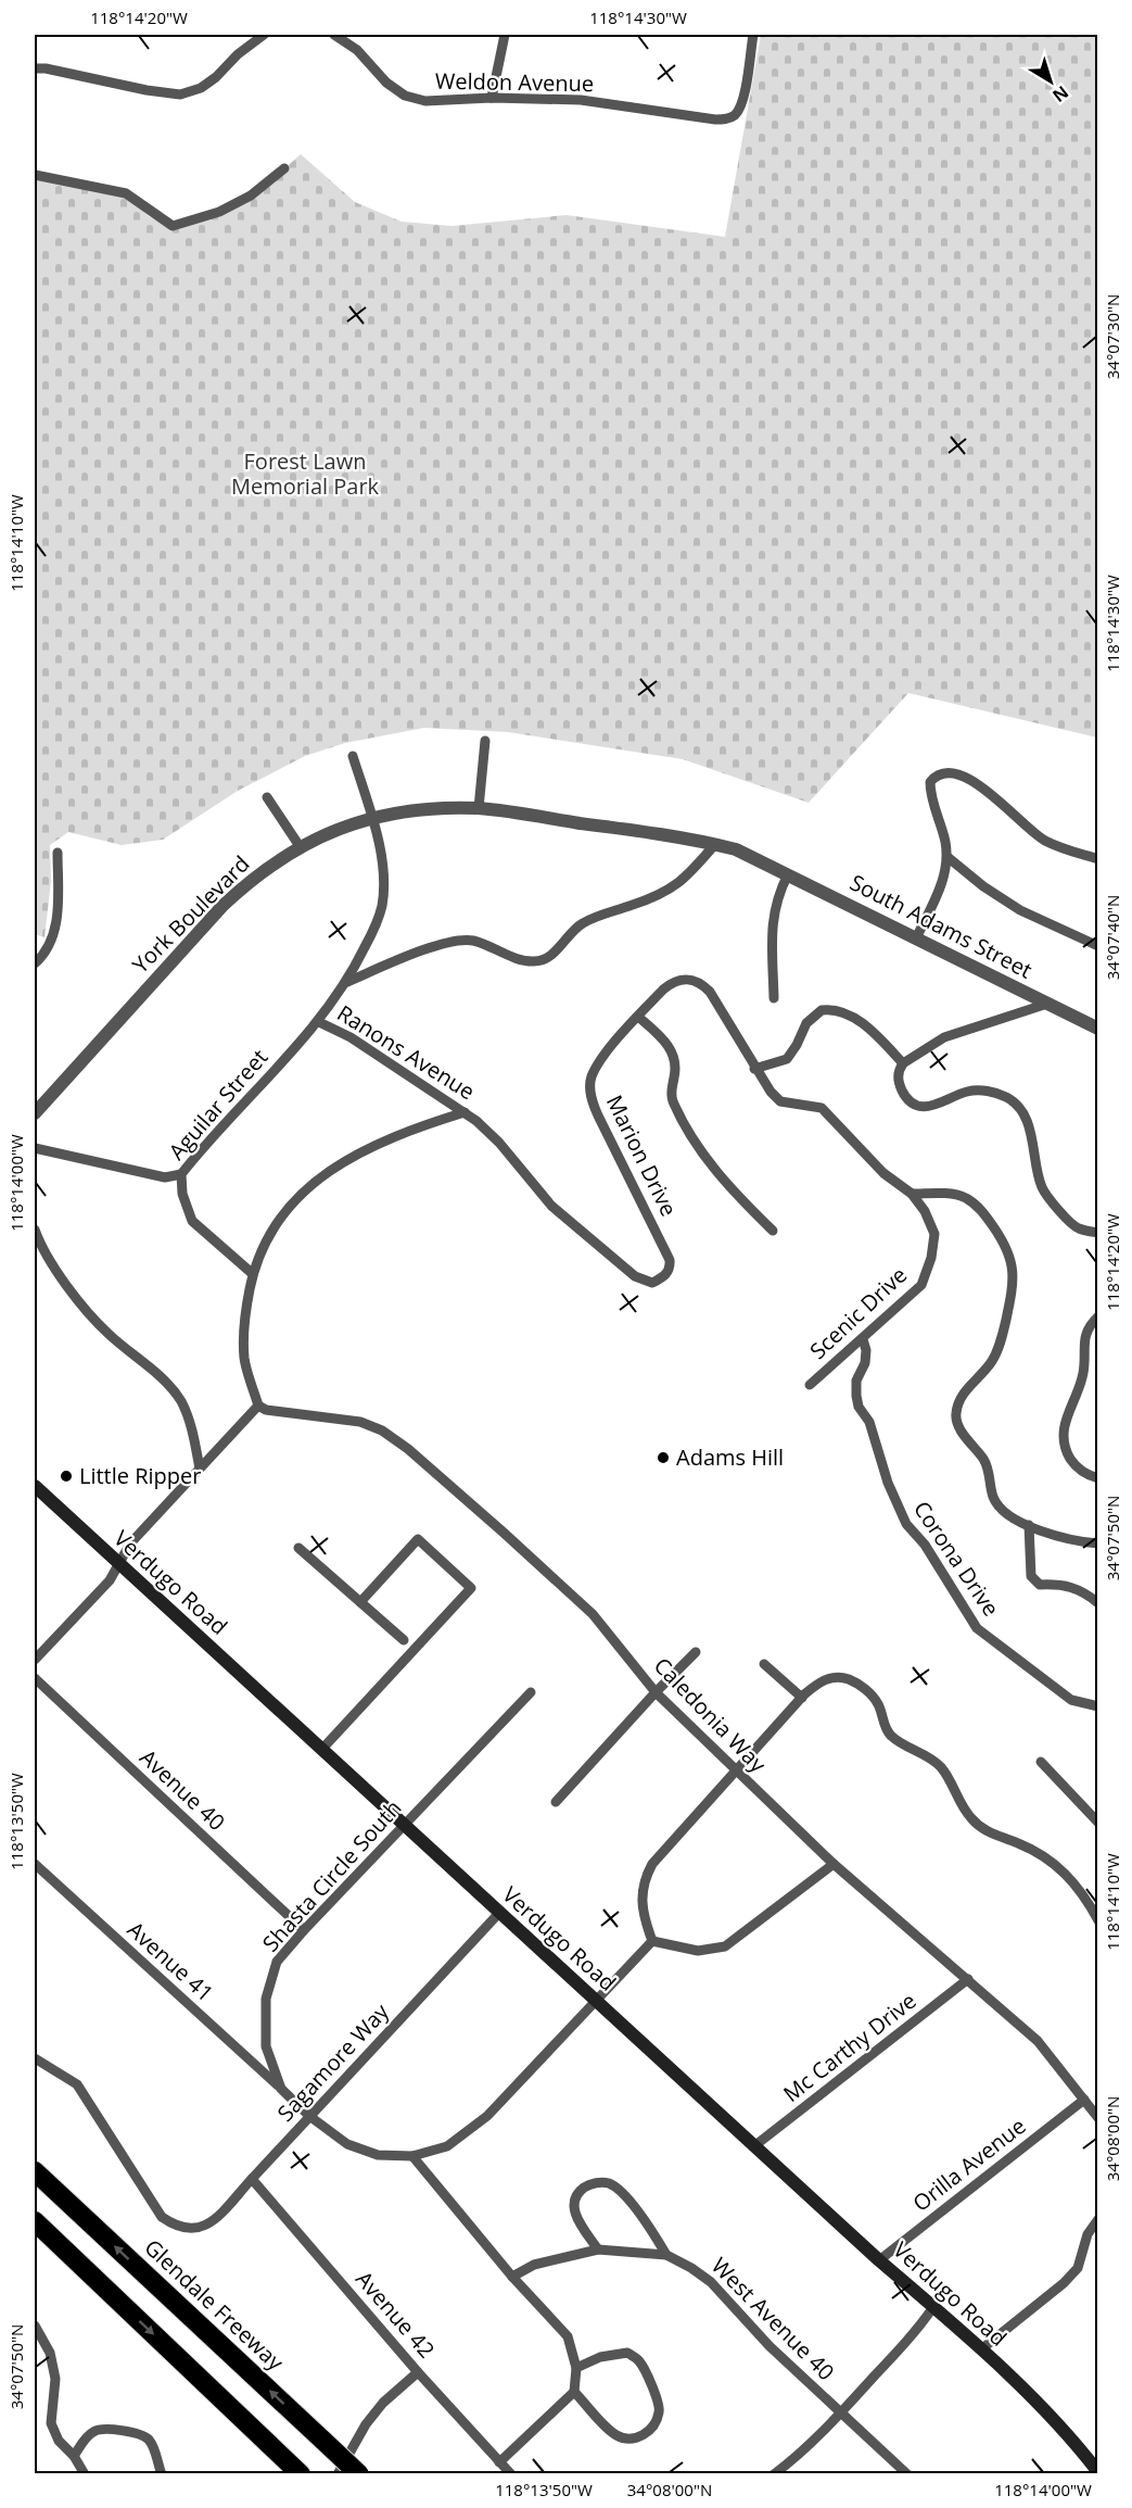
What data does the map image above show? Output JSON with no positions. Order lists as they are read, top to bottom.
{
  "streets": {
    "highway": ["Glendale Freeway"],
    "main road": ["Verdugo Road"],
    "street": [
      "Weldon Avenue",
      "York Boulevard",
      "South Adams Street",
      "Ranons Avenue",
      "Aguilar Street",
      "Marion Drive",
      "Scenic Drive",
      "Corona Drive",
      "Caledonia Way",
      "Avenue 40",
      "Shasta Circle South",
      "Avenue 41",
      "Mc Carthy Drive",
      "Sagamore Way",
      "Orilla Avenue",
      "Avenue 42",
      "West Avenue 40"
    ]
  },
  "crossings": [
    ["York Boulevard", "South Adams Street"],
    ["York Boulevard", "Ranons Avenue"],
    ["Ranons Avenue", "Aguilar Street"],
    ["Ranons Avenue", "Marion Drive"],
    ["Marion Drive", "Scenic Drive"],
    ["Scenic Drive", "Corona Drive"],
    ["Verdugo Road", "Shasta Circle South"],
    ["Verdugo Road", "Mc Carthy Drive"],
    ["Verdugo Road", "Sagamore Way"],
    ["Verdugo Road", "Orilla Avenue"],
    ["Caledonia Way", "Mc Carthy Drive"],
    ["Caledonia Way", "Orilla Avenue"],
    ["Avenue 40", "Shasta Circle South"],
    ["Shasta Circle South", "Avenue 41"],
    ["Shasta Circle South", "Sagamore Way"],
    ["Sagamore Way", "Avenue 42"]
  ],
  "parks": ["Forest Lawn Memorial Park"],
  "places": ["Adams Hill", "Little Ripper"],
  "north": "bottom right",
  "coordinates": [
    "118°14'20\"W",
    "118°14'30\"W",
    "34°07'30\"N",
    "118°14'10\"W",
    "34°07'40\"N",
    "118°14'00\"W",
    "34°07'50\"N",
    "118°13'50\"W",
    "34°08'00\"N"
  ]
}
